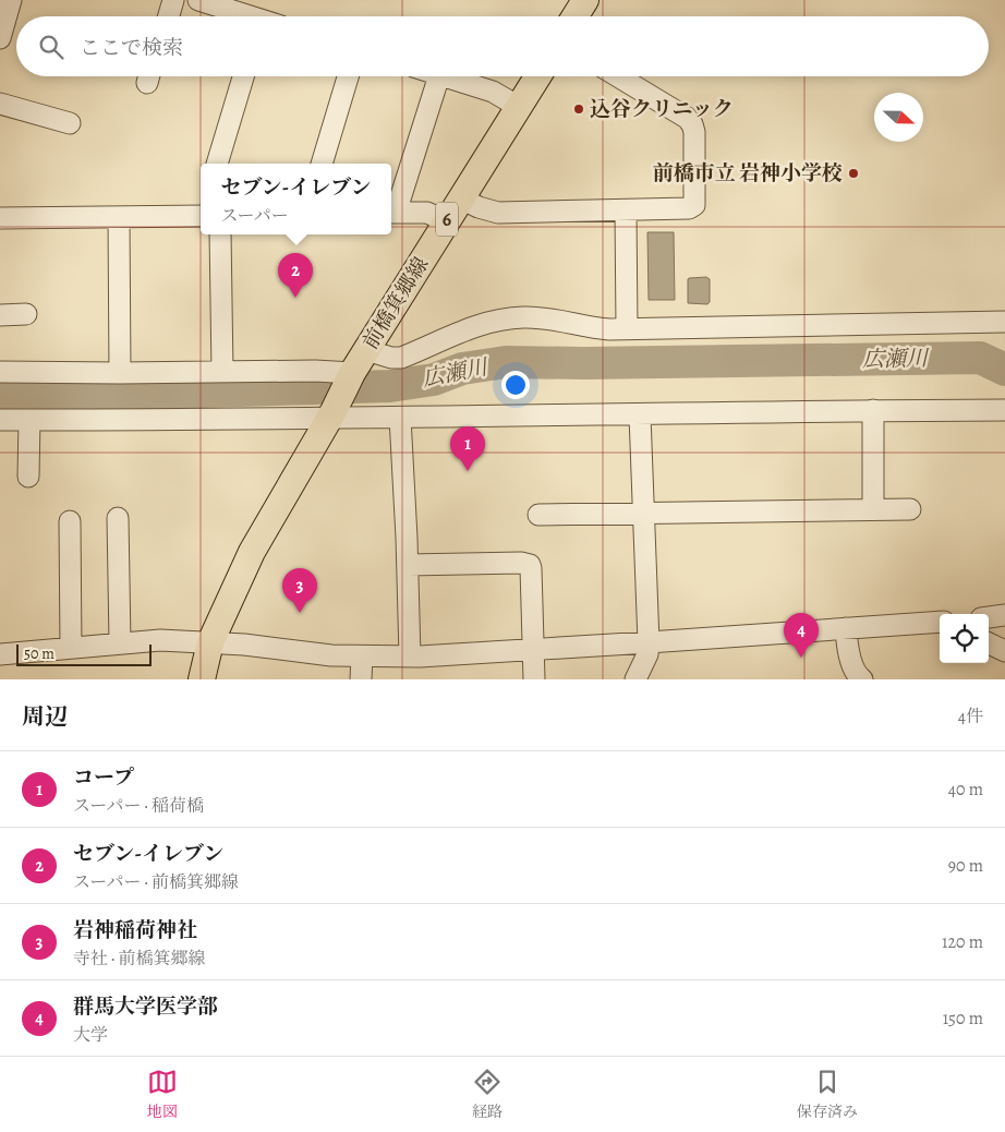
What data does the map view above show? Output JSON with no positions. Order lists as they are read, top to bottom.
{
  "streets": {
    "main road": ["6", "前橋箕郷線"]
  },
  "crossings": [
    ["6", "前橋箕郷線"]
  ],
  "water": ["広瀬川"],
  "places": ["込谷クリニック", "前橋市立 岩神小学校"],
  "scale_bar": "50 m",
  "north": "right",
  "page": {
    "search": "ここで検索",
    "popup": ["セブン-イレブン", "スーパー"],
    "pins": [
      "2",
      "1",
      "3",
      "4"
    ],
    "scale": "50 m",
    "heading": ["周辺", "4件"],
    "list": [
      {
        "mark": "1",
        "name": "コープ",
        "note": "スーパー · 稲荷橋",
        "value": "40 m"
      },
      {
        "mark": "2",
        "name": "セブン-イレブン",
        "note": "スーパー · 前橋箕郷線",
        "value": "90 m"
      },
      {
        "mark": "3",
        "name": "岩神稲荷神社",
        "note": "寺社 · 前橋箕郷線",
        "value": "120 m"
      },
      {
        "mark": "4",
        "name": "群馬大学医学部",
        "note": "大学",
        "value": "150 m"
      }
    ],
    "nav": ["地図", "経路", "保存済み"]
  }
}
